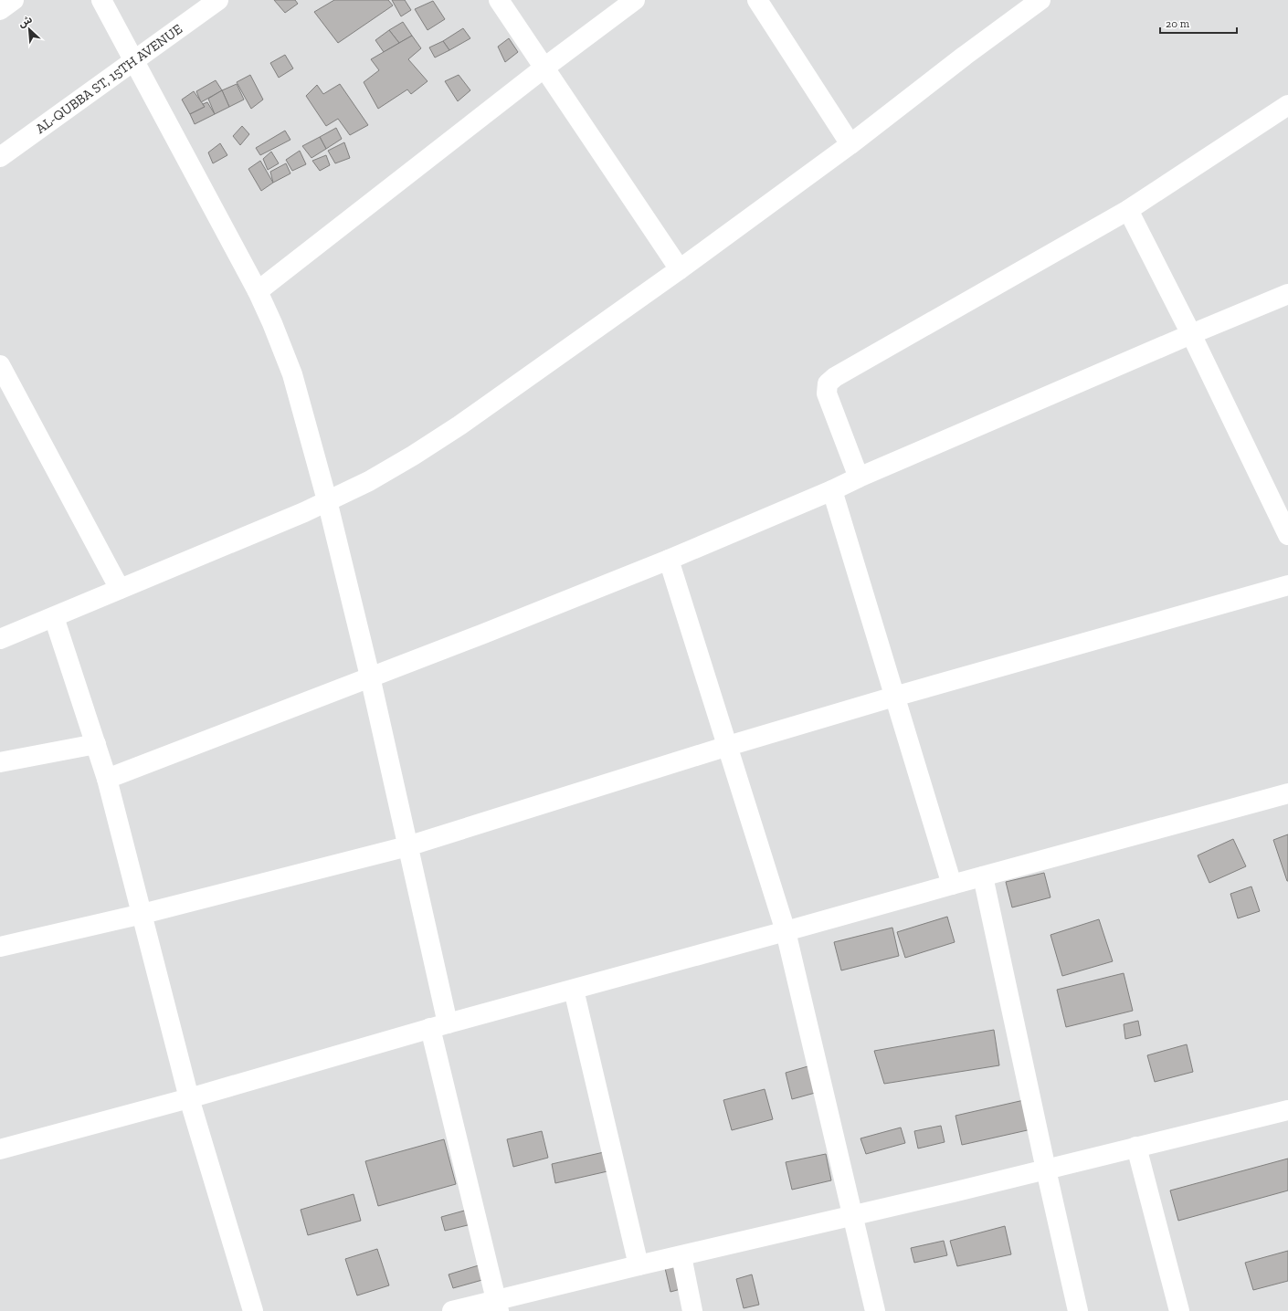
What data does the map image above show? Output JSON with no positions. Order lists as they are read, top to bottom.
{
  "streets": {
    "street": ["AL-QUBBA ST, 15TH AVENUE"]
  },
  "scale_bar": "20 m",
  "north": "top left"
}
